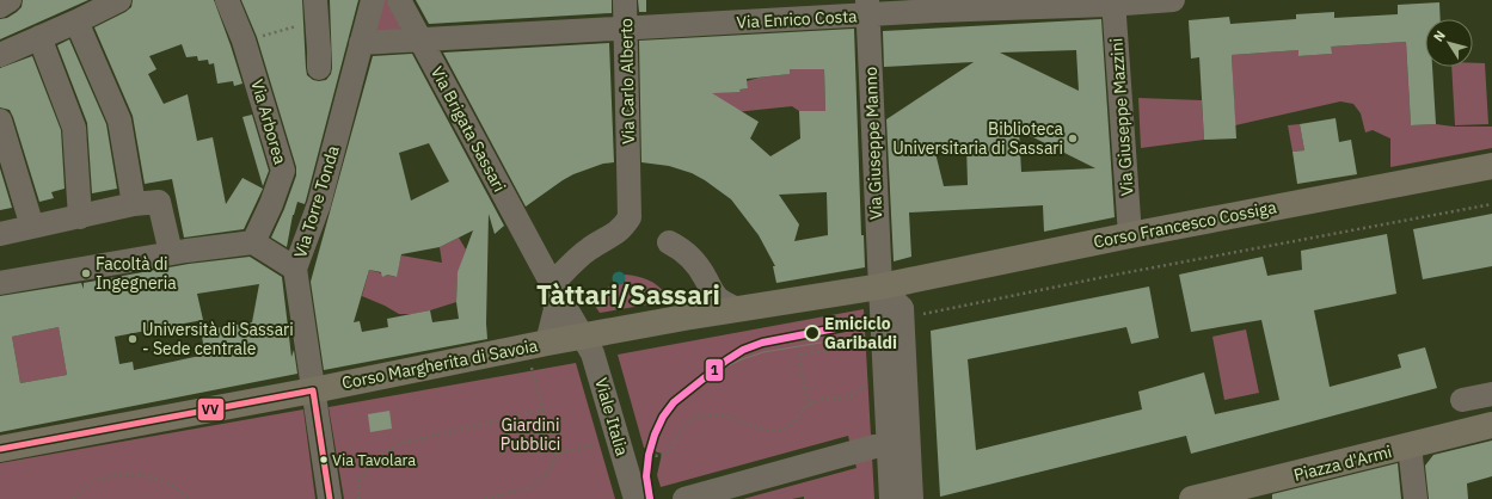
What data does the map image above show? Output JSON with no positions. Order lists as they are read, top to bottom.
{
  "streets": {
    "main road": ["Corso Francesco Cossiga", "Corso Margherita di Savoia", "Piazza d'Armi"],
    "street": [
      "Via Enrico Costa",
      "Via Carlo Alberto",
      "Via Giuseppe Mazzini",
      "Via Arborea",
      "Via Brigata Sassari",
      "Via Giuseppe Manno",
      "Via Torre Tonda",
      "Viale Italia"
    ]
  },
  "crossings": [
    ["Via Enrico Costa", "Via Carlo Alberto"],
    ["Via Enrico Costa", "Via Giuseppe Mazzini"],
    ["Via Enrico Costa", "Via Brigata Sassari"],
    ["Via Enrico Costa", "Via Giuseppe Manno"],
    ["Via Carlo Alberto", "Via Brigata Sassari"],
    ["Via Carlo Alberto", "Viale Italia"],
    ["Via Giuseppe Mazzini", "Corso Francesco Cossiga"],
    ["Via Brigata Sassari", "Viale Italia"],
    ["Via Giuseppe Manno", "Corso Francesco Cossiga"],
    ["Via Giuseppe Manno", "Corso Margherita di Savoia"],
    ["Via Torre Tonda", "Corso Margherita di Savoia"],
    ["Corso Francesco Cossiga", "Corso Margherita di Savoia"],
    ["Corso Margherita di Savoia", "Viale Italia"]
  ],
  "districts": ["Tàttari/Sassari"],
  "parks": ["Giardini Pubblici"],
  "places": [
    "Biblioteca Universitaria di Sassari",
    "Facoltà di Ingegneria",
    "Emiciclo Garibaldi",
    "Università di Sassari - Sede centrale",
    "Via Tavolara"
  ],
  "lines": ["transit line 1", "transit line VV"],
  "north": "top left"
}
